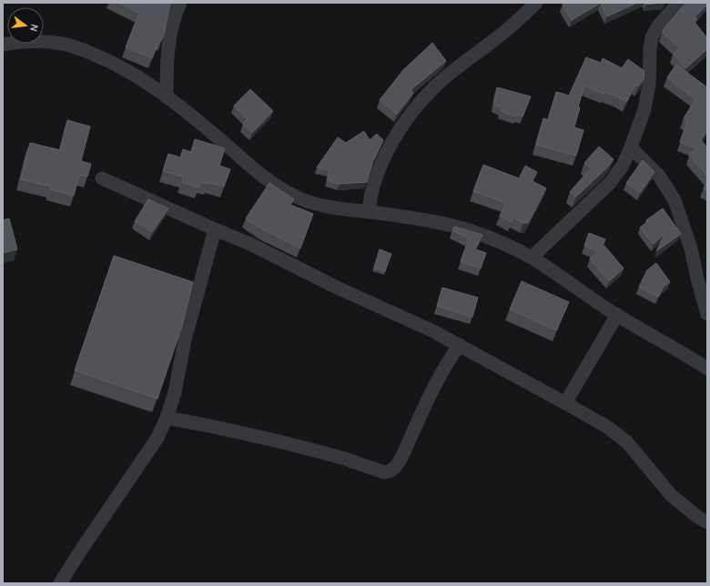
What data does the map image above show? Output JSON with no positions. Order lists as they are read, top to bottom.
{
  "north": "right"
}
